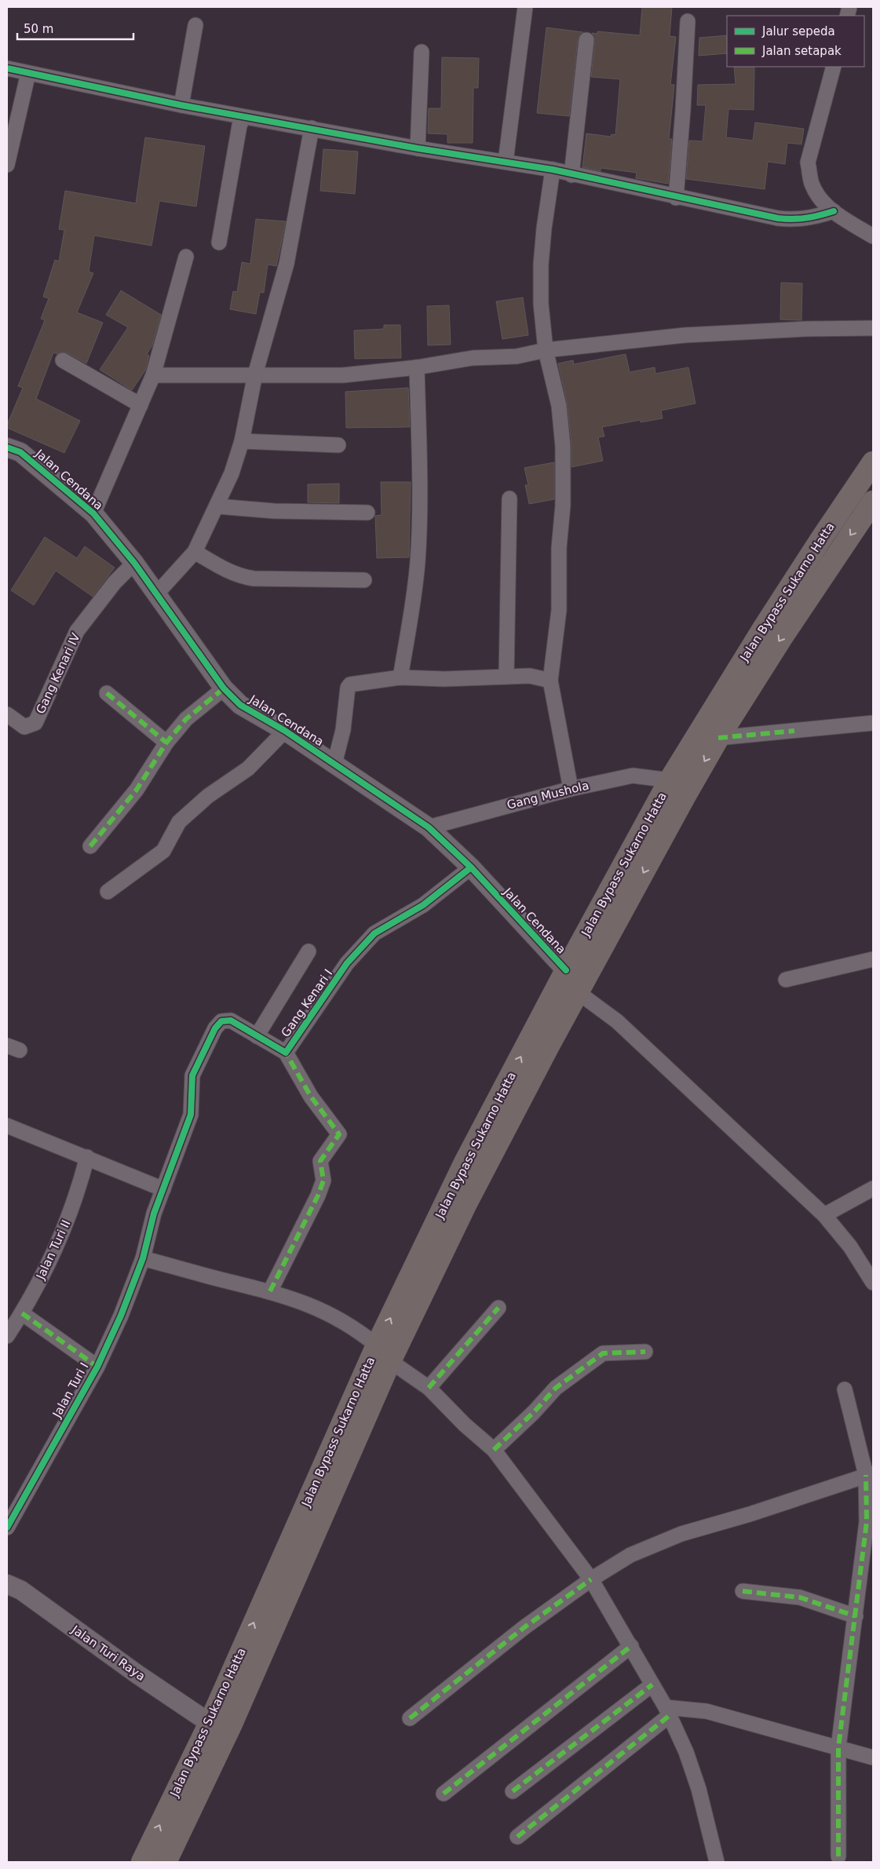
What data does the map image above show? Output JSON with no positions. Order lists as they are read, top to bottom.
{
  "streets": {
    "highway": ["Jalan Bypass Sukarno Hatta"],
    "street": [
      "Jalan Cendana",
      "Gang Kenari IV",
      "Gang Mushola",
      "Gang Kenari I",
      "Jalan Turi II",
      "Jalan Turi I",
      "Jalan Turi Raya"
    ]
  },
  "crossings": [
    ["Jalan Cendana", "Jalan Bypass Sukarno Hatta"],
    ["Jalan Cendana", "Gang Kenari IV"],
    ["Jalan Cendana", "Gang Mushola"],
    ["Jalan Cendana", "Gang Kenari I"],
    ["Jalan Bypass Sukarno Hatta", "Gang Mushola"],
    ["Jalan Bypass Sukarno Hatta", "Jalan Turi Raya"],
    ["Gang Kenari I", "Jalan Turi I"]
  ],
  "legend": ["Jalur sepeda", "Jalan setapak"],
  "scale_bar": "50 m"
}
